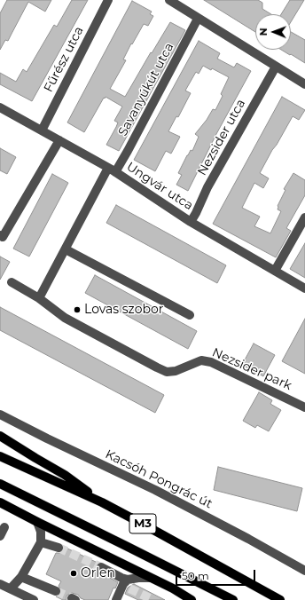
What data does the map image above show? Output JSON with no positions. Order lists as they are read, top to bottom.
{
  "streets": {
    "main road": ["M3"],
    "street": [
      "Fűrész utca",
      "Savanyúkút utca",
      "Nezsider utca",
      "Ungvár utca",
      "Nezsider park",
      "Kacsóh Pongrác út"
    ]
  },
  "crossings": [
    ["Fűrész utca", "Ungvár utca"],
    ["Savanyúkút utca", "Ungvár utca"],
    ["Nezsider utca", "Ungvár utca"]
  ],
  "places": ["Lovas szobor", "Orlen"],
  "scale_bar": "50 m",
  "north": "left"
}
